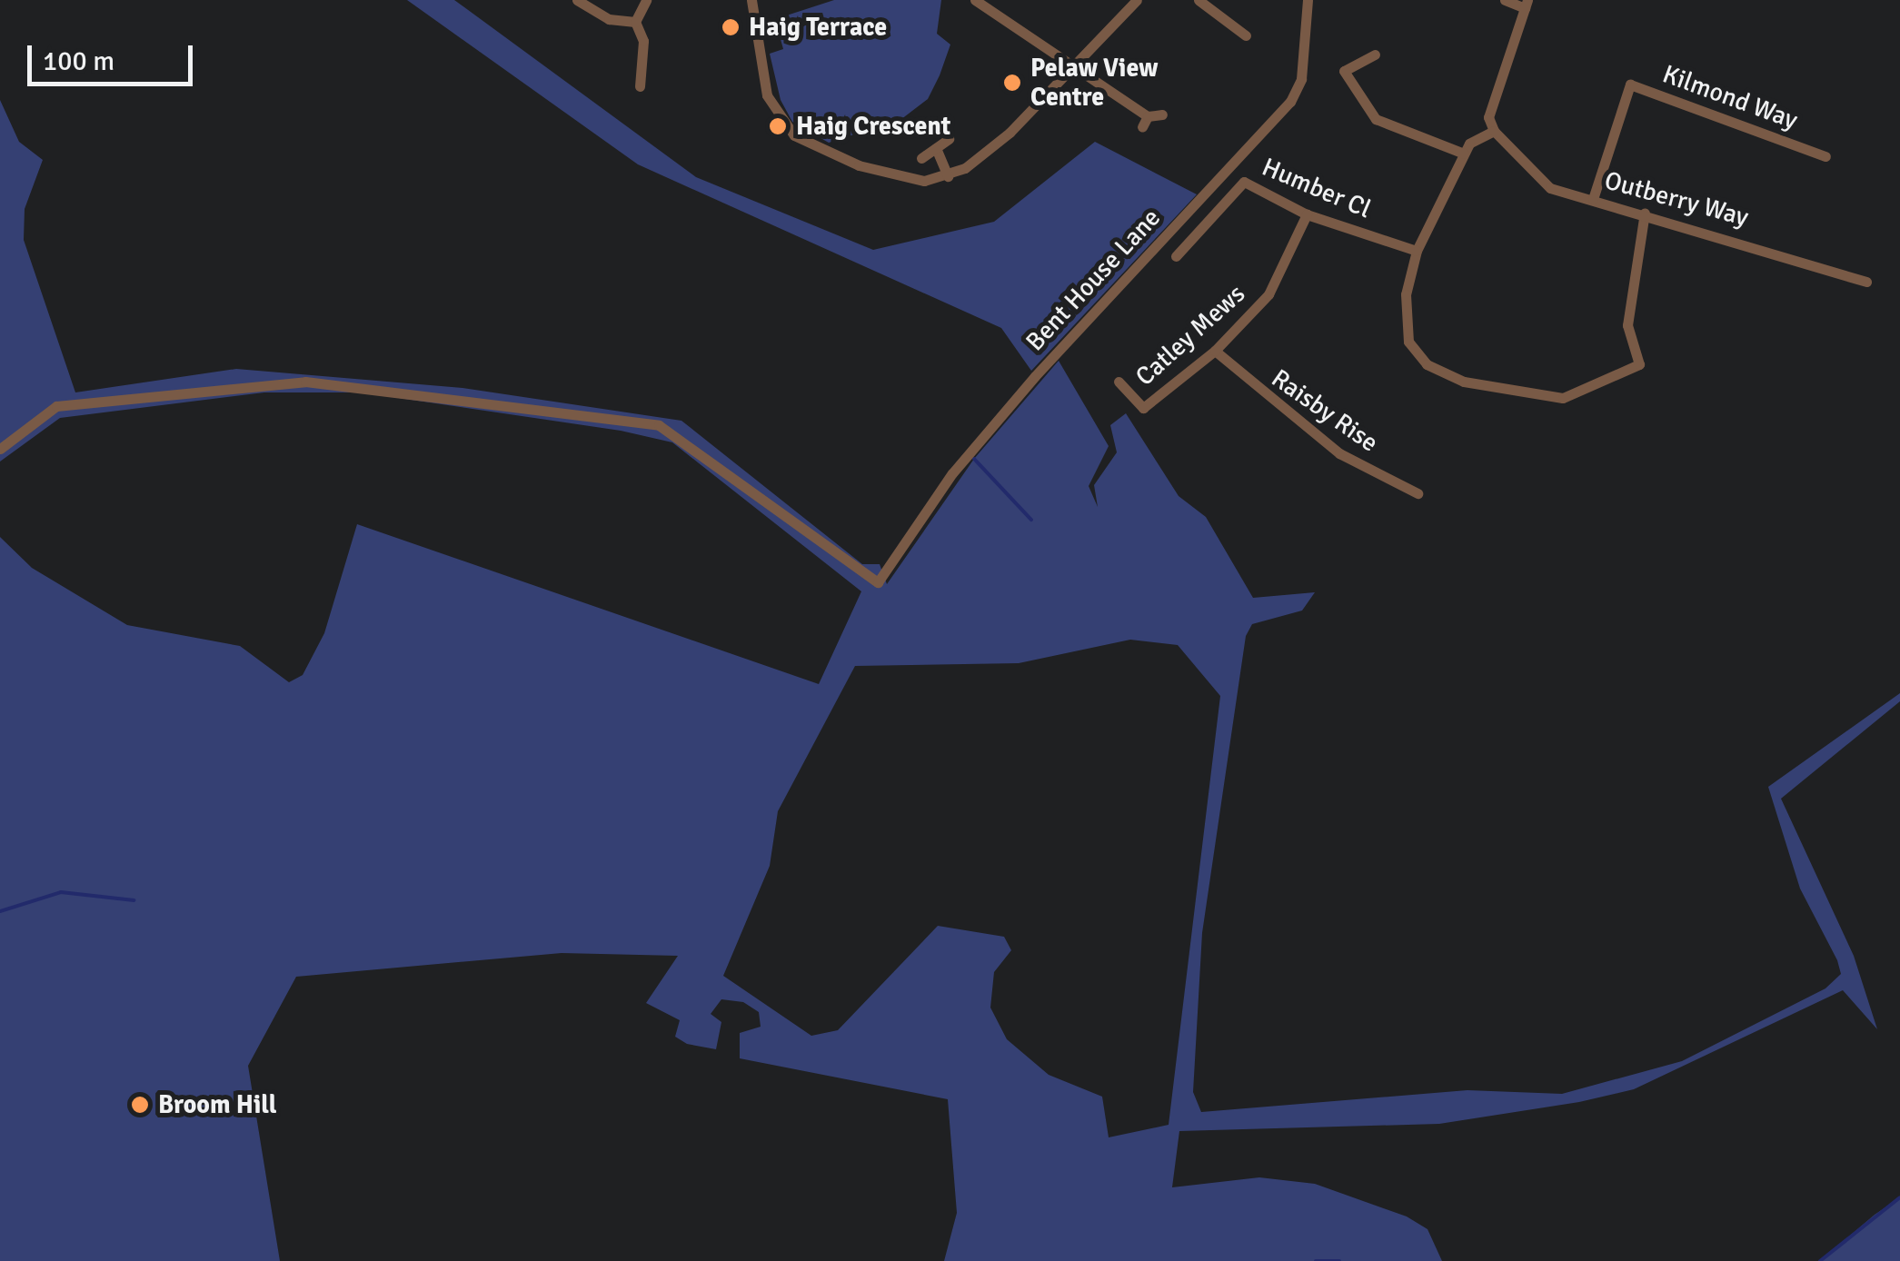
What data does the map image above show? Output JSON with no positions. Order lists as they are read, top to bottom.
{
  "streets": {
    "street": [
      "Kilmond Way",
      "Humber Cl",
      "Outberry Way",
      "Bent House Lane",
      "Catley Mews",
      "Raisby Rise"
    ]
  },
  "crossings": [
    ["Kilmond Way", "Outberry Way"],
    ["Humber Cl", "Catley Mews"],
    ["Catley Mews", "Raisby Rise"]
  ],
  "places": [
    "Haig Terrace",
    "Pelaw View Centre",
    "Haig Crescent",
    "Broom Hill"
  ],
  "scale_bar": "100 m"
}
